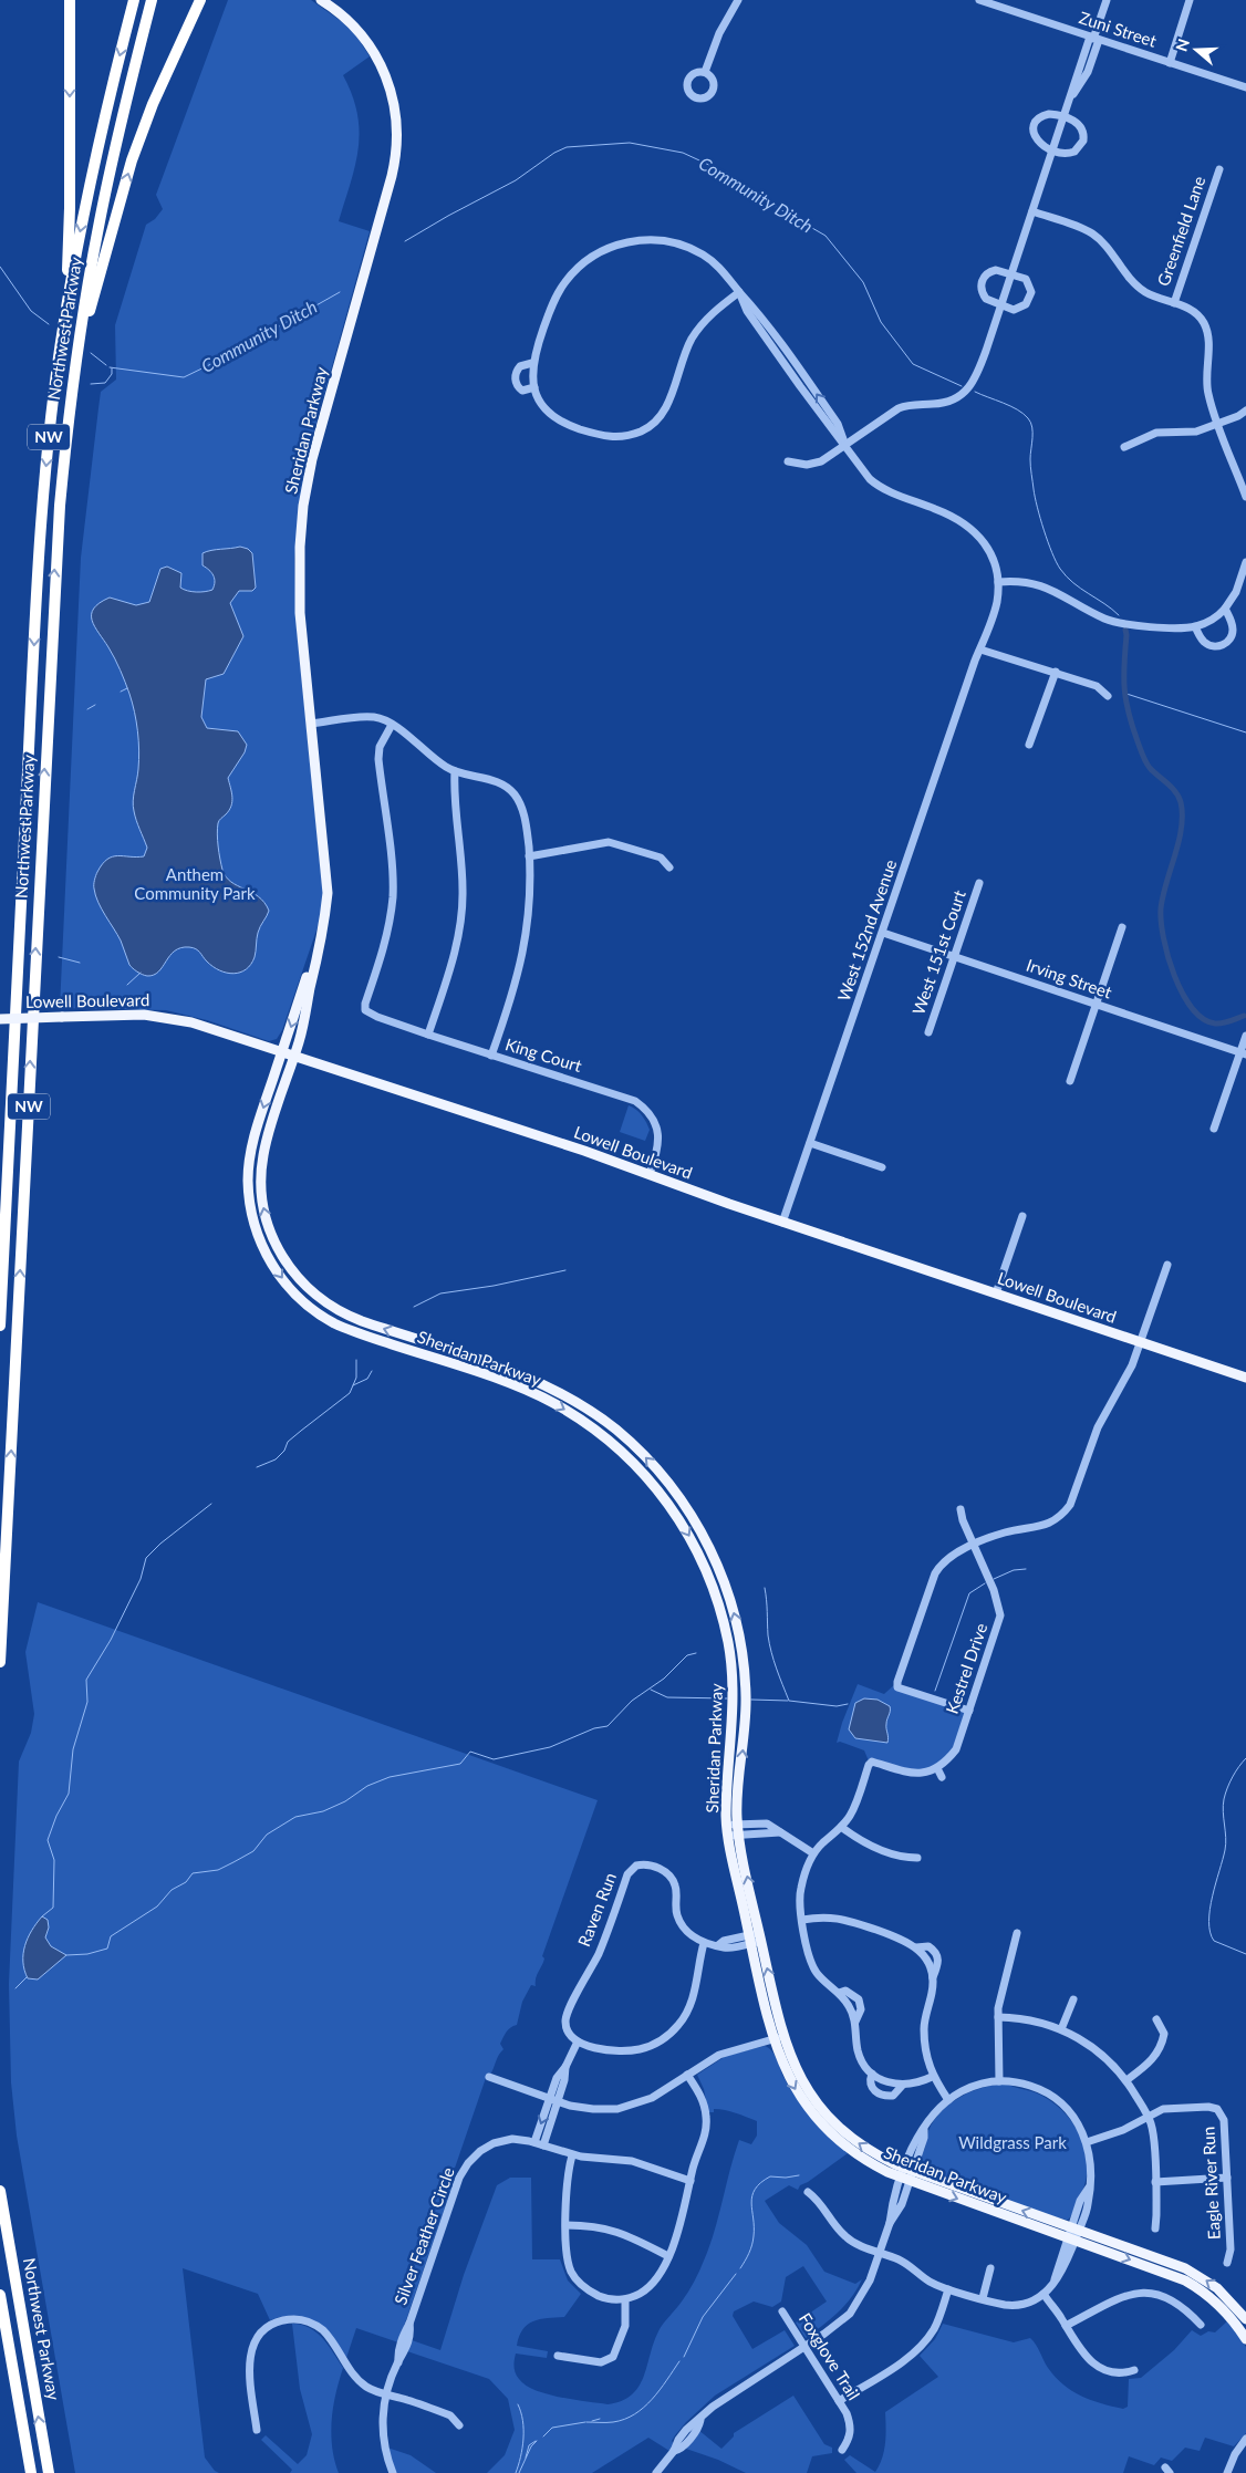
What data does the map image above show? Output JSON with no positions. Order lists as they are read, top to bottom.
{
  "streets": {
    "highway": ["Northwest Parkway", "NW"],
    "main road": ["Sheridan Parkway", "Lowell Boulevard"],
    "street": [
      "Zuni Street",
      "Greenfield Lane",
      "West 152nd Avenue",
      "West 151st Court",
      "Irving Street",
      "King Court",
      "Kestrel Drive",
      "Raven Run",
      "Eagle River Run",
      "Silver Feather Circle",
      "Foxglove Trail"
    ]
  },
  "crossings": [
    ["Sheridan Parkway", "Lowell Boulevard"],
    ["West 152nd Avenue", "Irving Street"],
    ["West 152nd Avenue", "Lowell Boulevard"],
    ["West 151st Court", "Irving Street"],
    ["Lowell Boulevard", "King Court"]
  ],
  "water": ["Community Ditch"],
  "parks": ["Anthem Community Park", "Wildgrass Park"],
  "north": "left"
}
